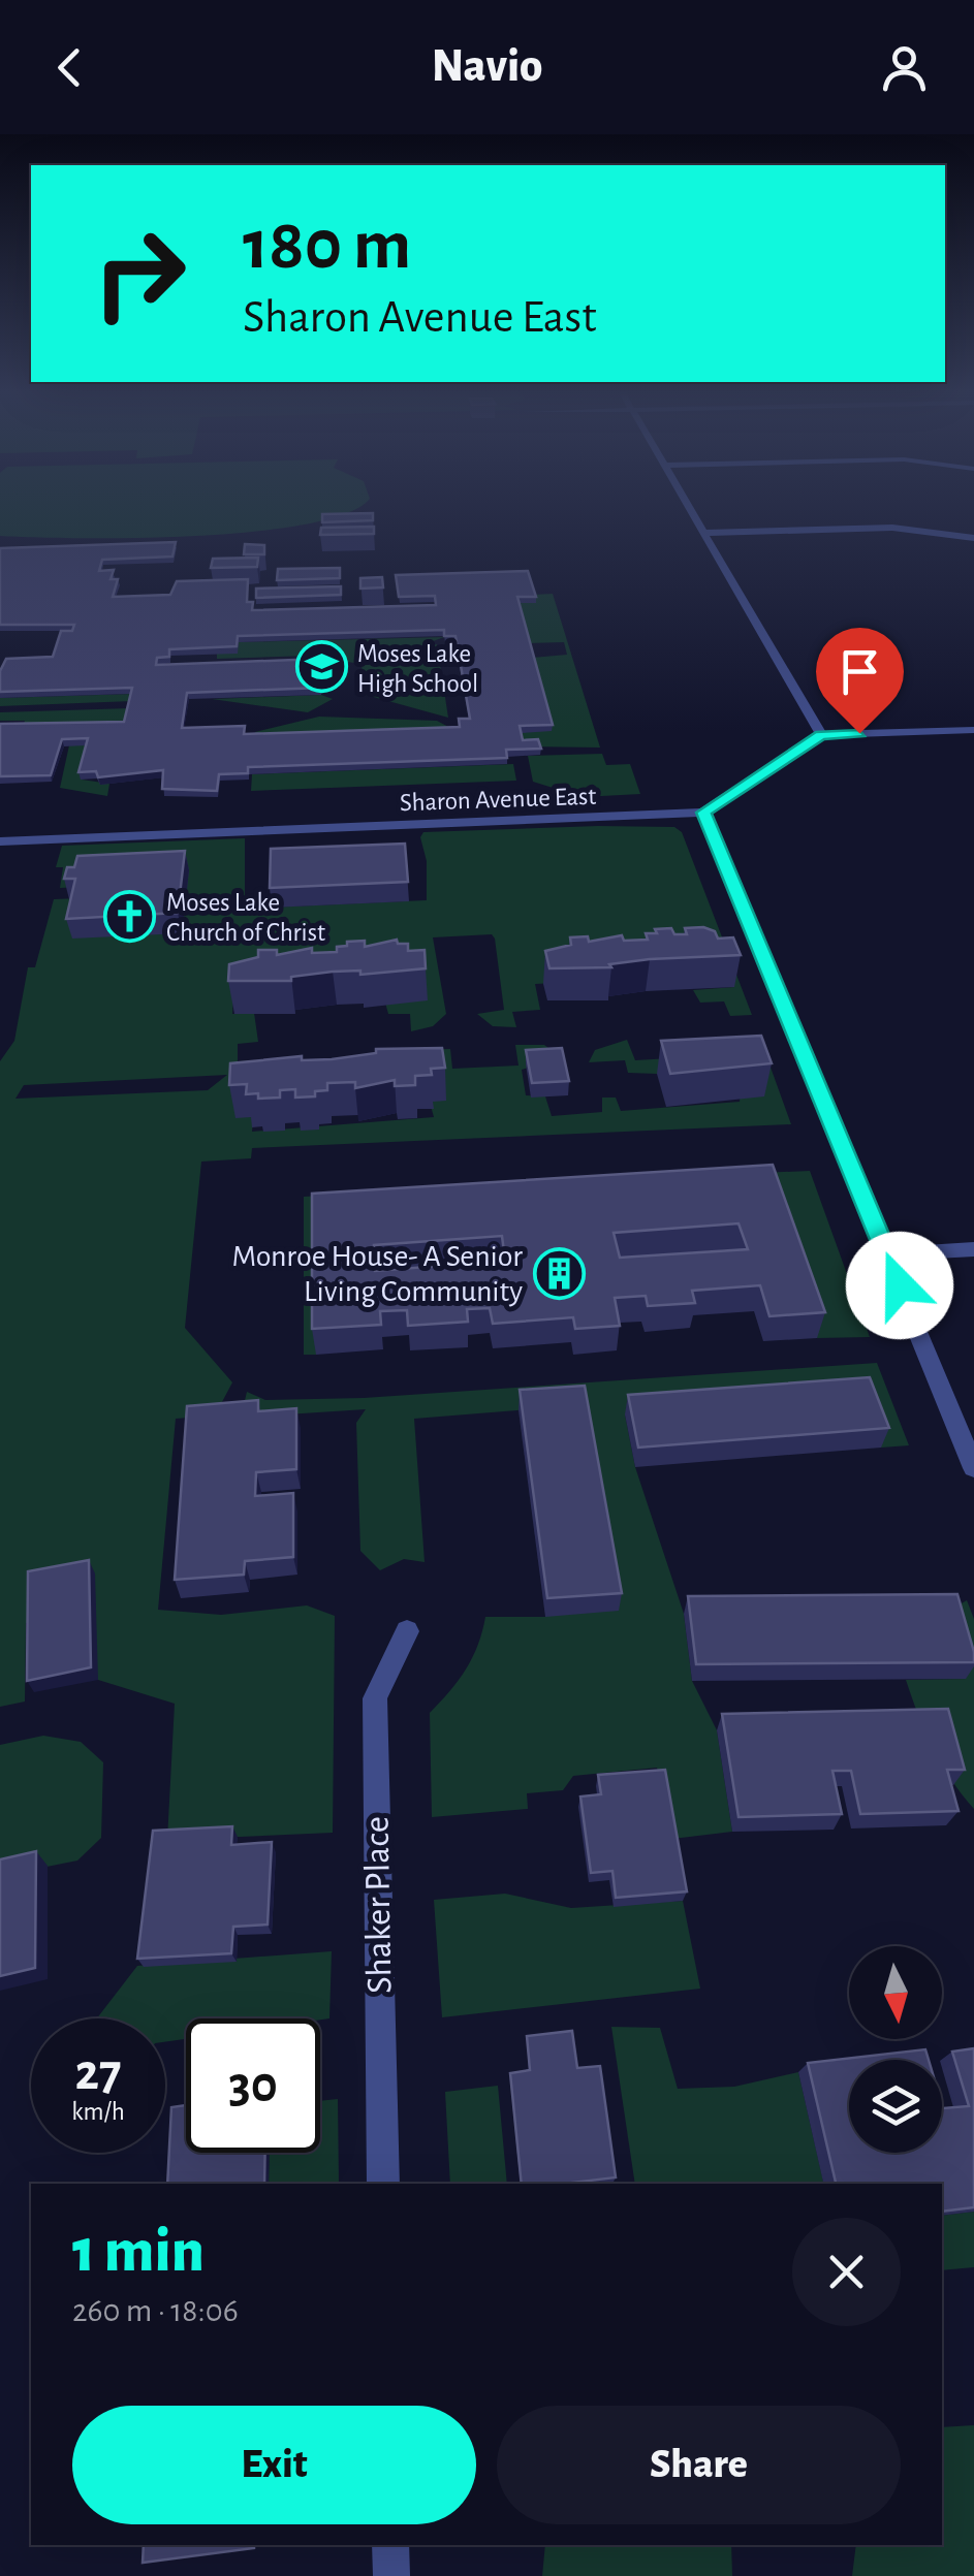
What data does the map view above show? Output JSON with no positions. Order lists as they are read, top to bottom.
{
  "streets": {
    "street": ["Sharon Avenue East", "Shaker Place"]
  },
  "places": {
    "school or university": ["Moses Lake High School"],
    "church": ["Moses Lake Church of Christ"],
    "building": ["Monroe House- A Senior Living Community"]
  },
  "north": "bottom",
  "page": {
    "header": "Navio",
    "turn": ["180 m", "Sharon Avenue East"],
    "speed": "27 km/h",
    "limit": "30",
    "heading": ["1 min", "260 m · 18:06"],
    "buttons": ["Exit", "Share"]
  }
}
